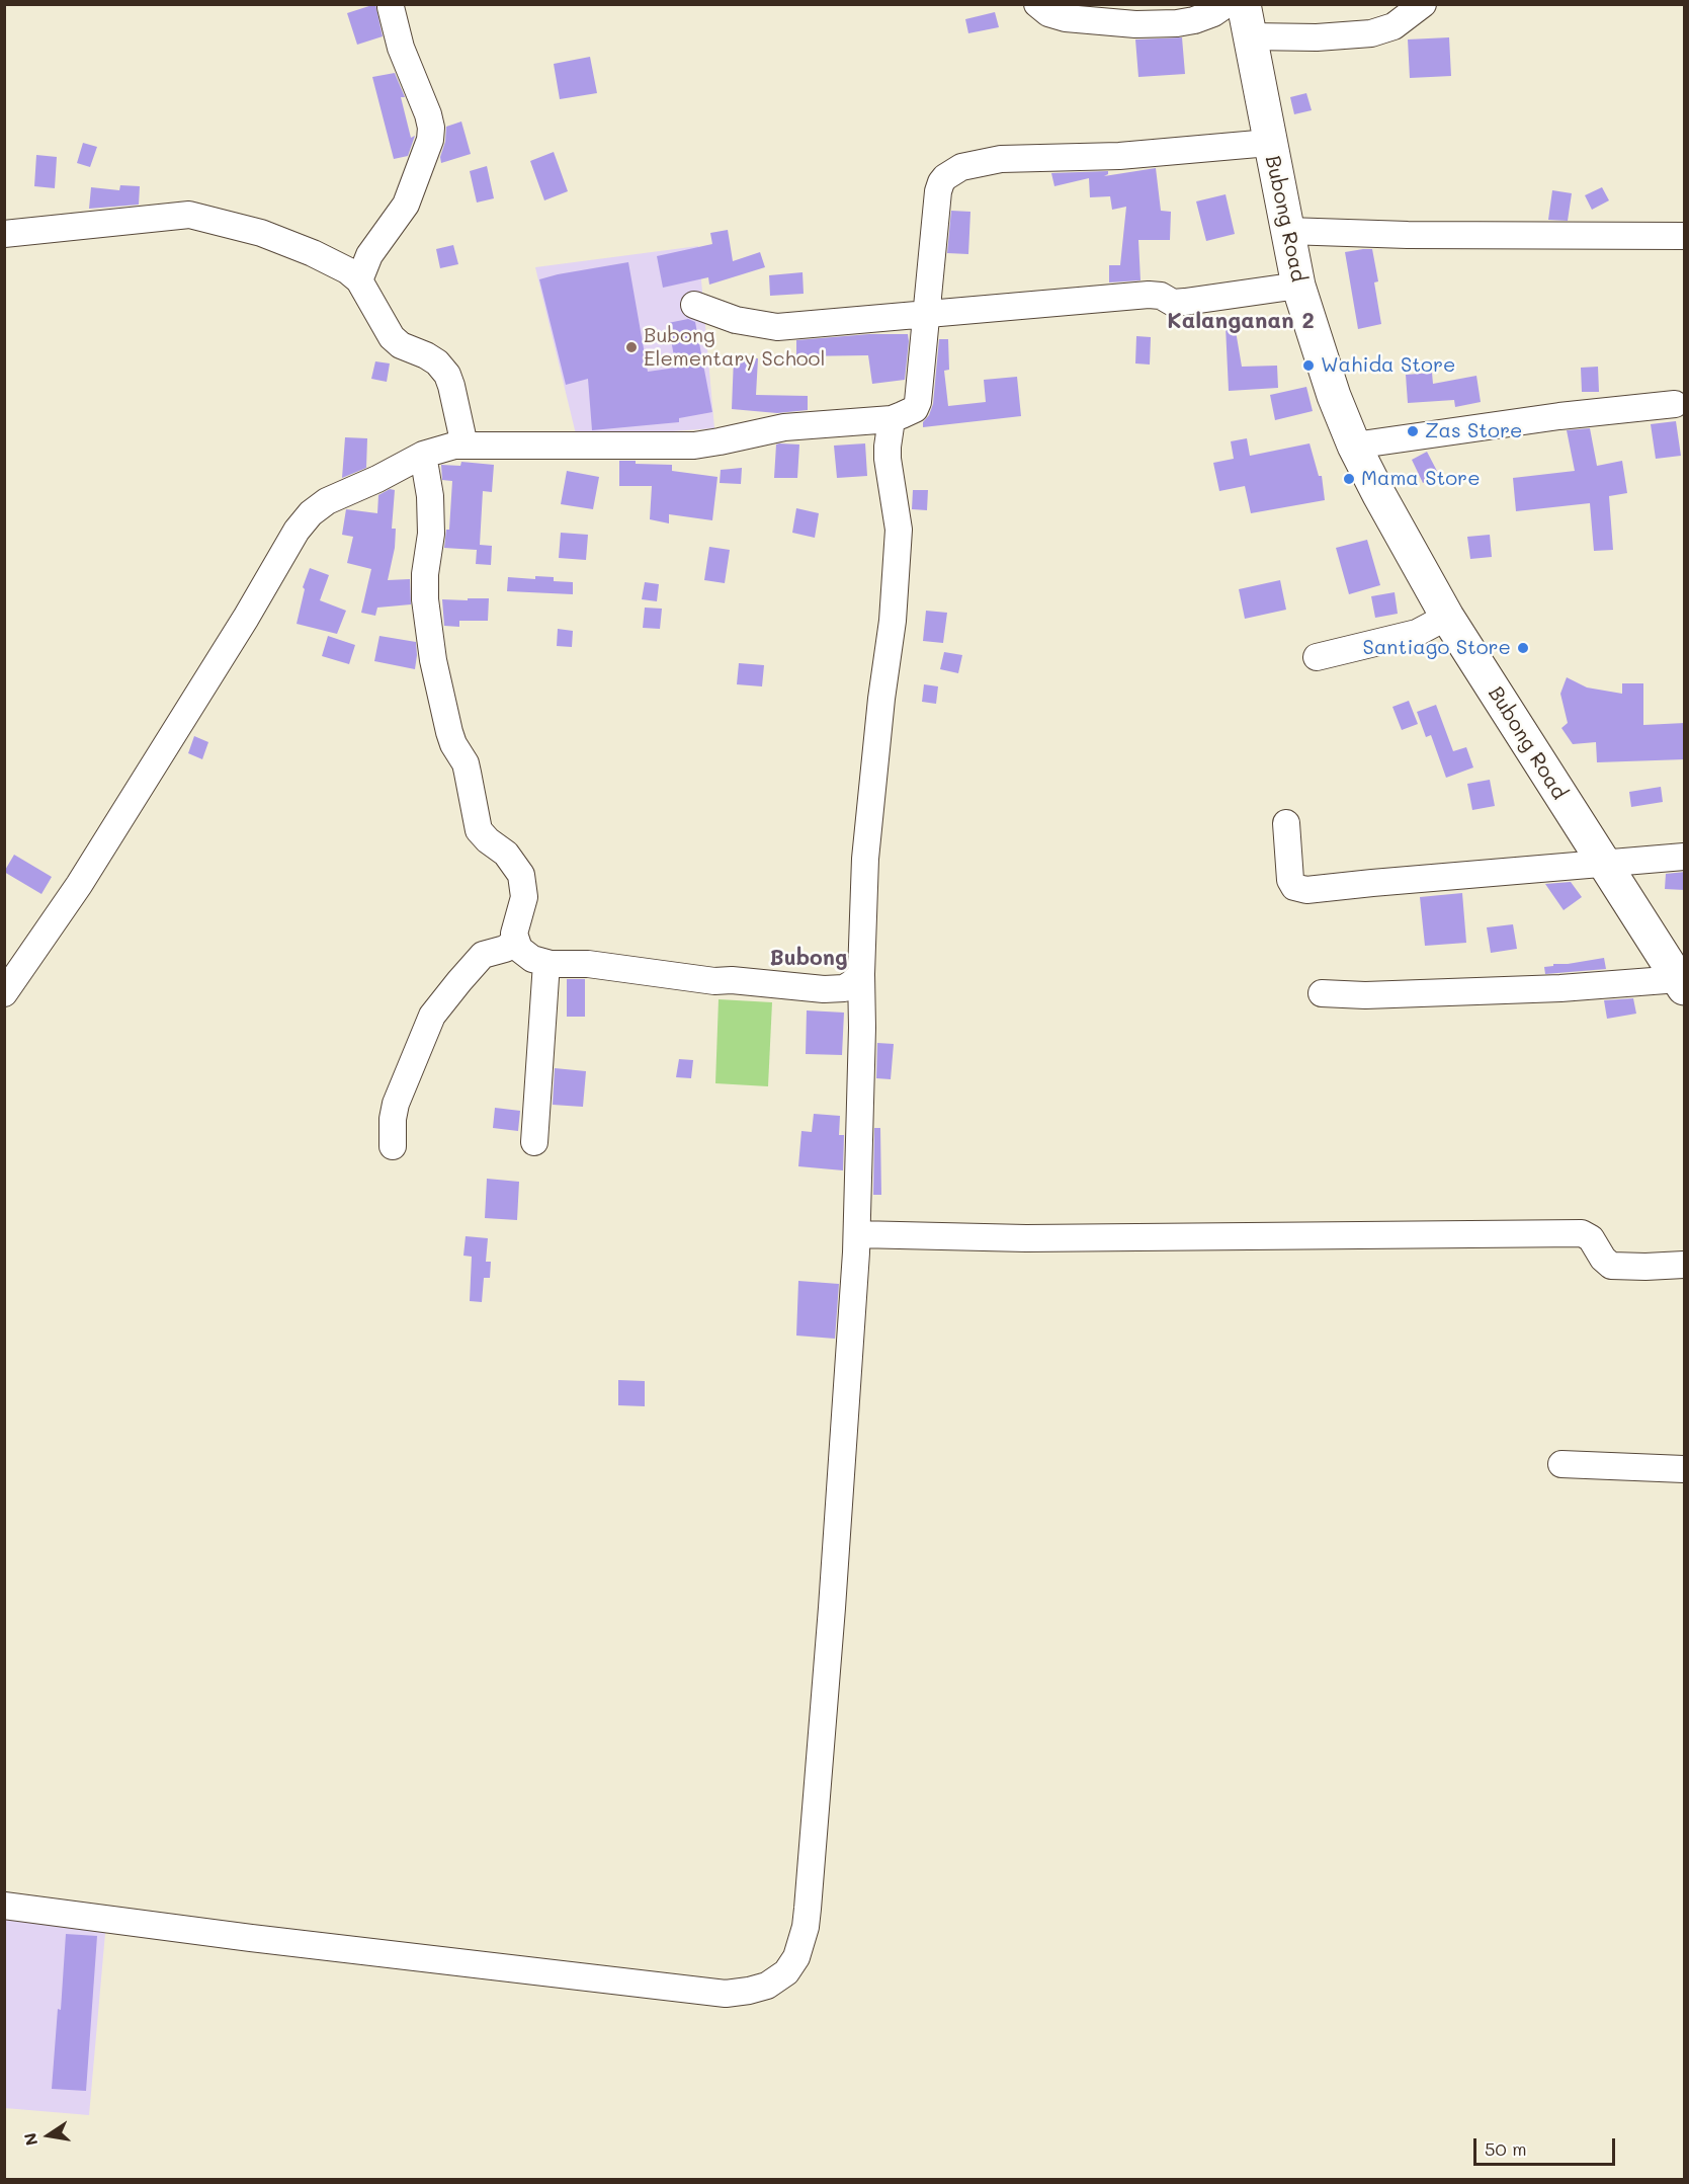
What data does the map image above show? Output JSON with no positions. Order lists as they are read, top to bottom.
{
  "streets": {
    "main road": ["Bubong Road"]
  },
  "districts": ["Kalanganan 2", "Bubong"],
  "places": [
    "Bubong Elementary School",
    "Wahida Store",
    "Zas Store",
    "Mama Store",
    "Santiago Store"
  ],
  "scale_bar": "50 m",
  "north": "left"
}
